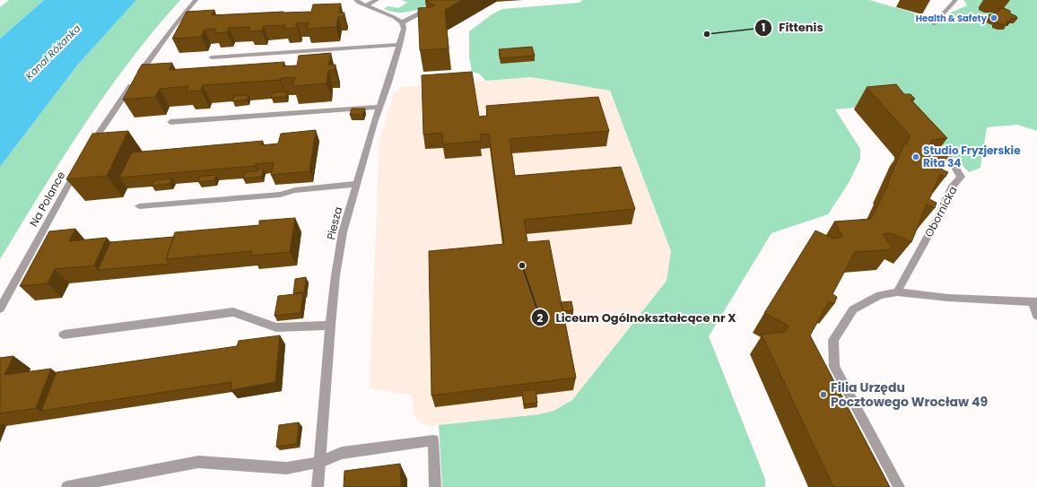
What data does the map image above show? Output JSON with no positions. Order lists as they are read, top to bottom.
{
  "streets": {
    "street": ["Na Polance", "Obornicka", "Piesza"]
  },
  "water": ["Kanał Różanka"],
  "places": [
    "Health & Safety",
    "Fittenis",
    "Studio Fryzjerskie Rita 34",
    "Liceum Ogólnokształcące nr X",
    "Filia Urzędu Pocztowego Wrocław 49"
  ]
}
